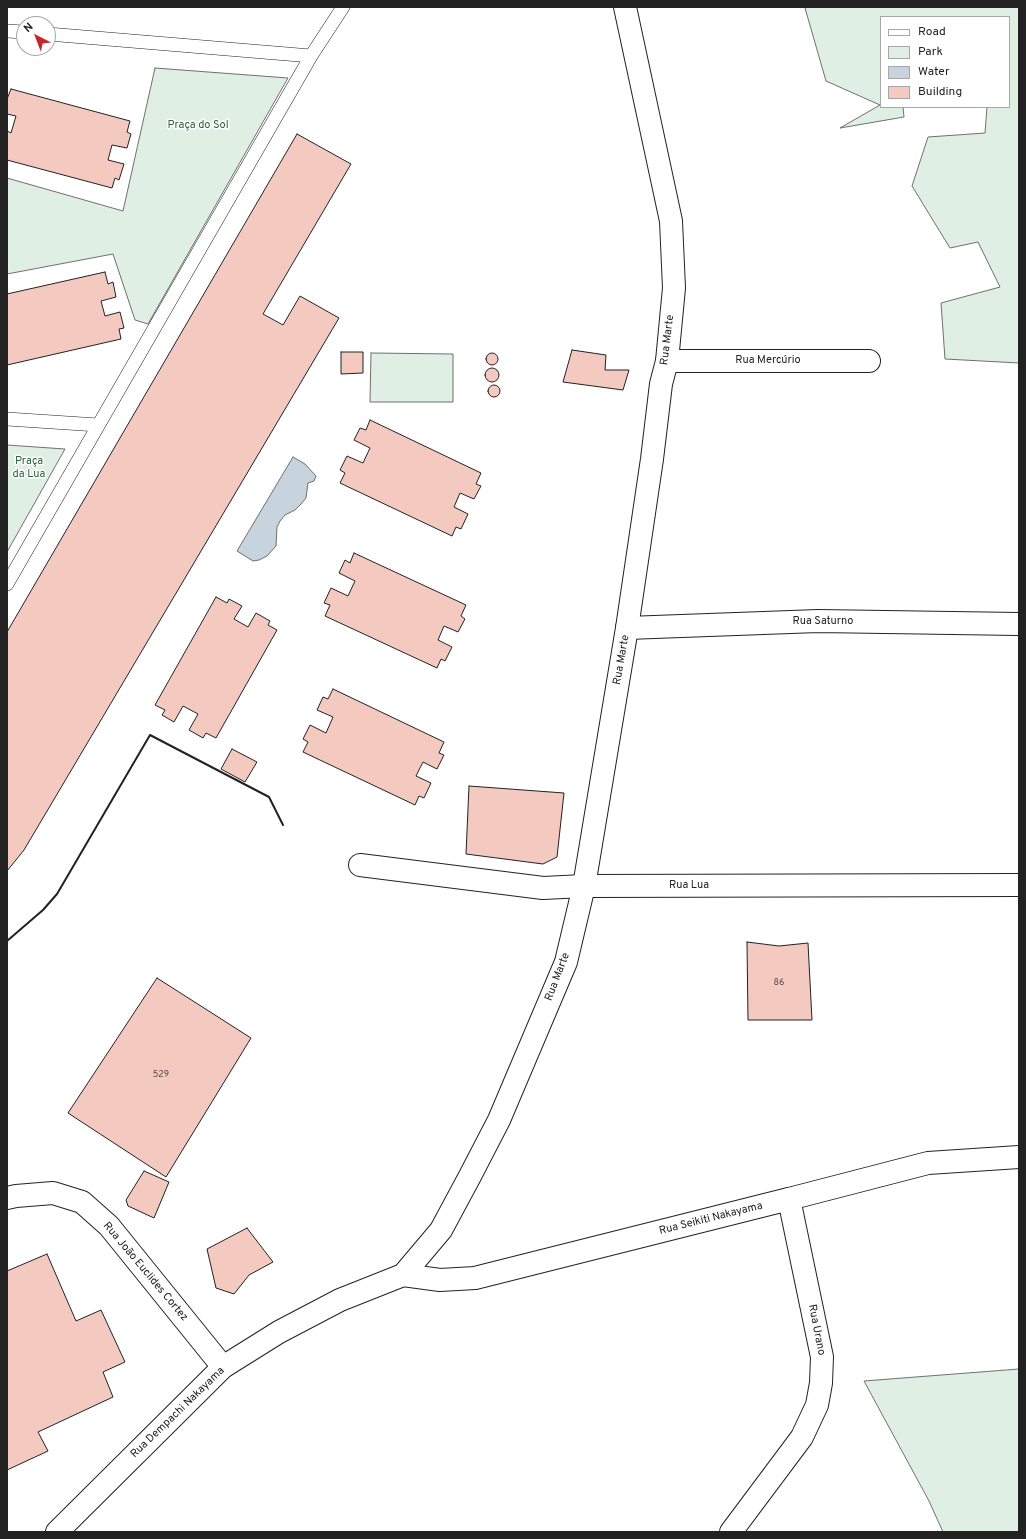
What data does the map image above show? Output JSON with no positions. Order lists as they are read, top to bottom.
{
  "streets": {
    "street": [
      "Rua Marte",
      "Rua Mercúrio",
      "Rua Saturno",
      "Rua Lua",
      "Rua Seikiti Nakayama",
      "Rua João Euclides Cortez",
      "Rua Urano",
      "Rua Dempachi Nakayama"
    ]
  },
  "crossings": [
    ["Rua Marte", "Rua Mercúrio"],
    ["Rua Marte", "Rua Saturno"],
    ["Rua Marte", "Rua Lua"],
    ["Rua Marte", "Rua Seikiti Nakayama"],
    ["Rua Marte", "Rua Dempachi Nakayama"],
    ["Rua Seikiti Nakayama", "Rua Urano"],
    ["Rua Seikiti Nakayama", "Rua Dempachi Nakayama"],
    ["Rua João Euclides Cortez", "Rua Dempachi Nakayama"]
  ],
  "parks": ["Praça do Sol", "Praça da Lua"],
  "house_numbers": ["86", "529"],
  "legend": [
    "Road",
    "Park",
    "Water",
    "Building"
  ],
  "north": "top left"
}
